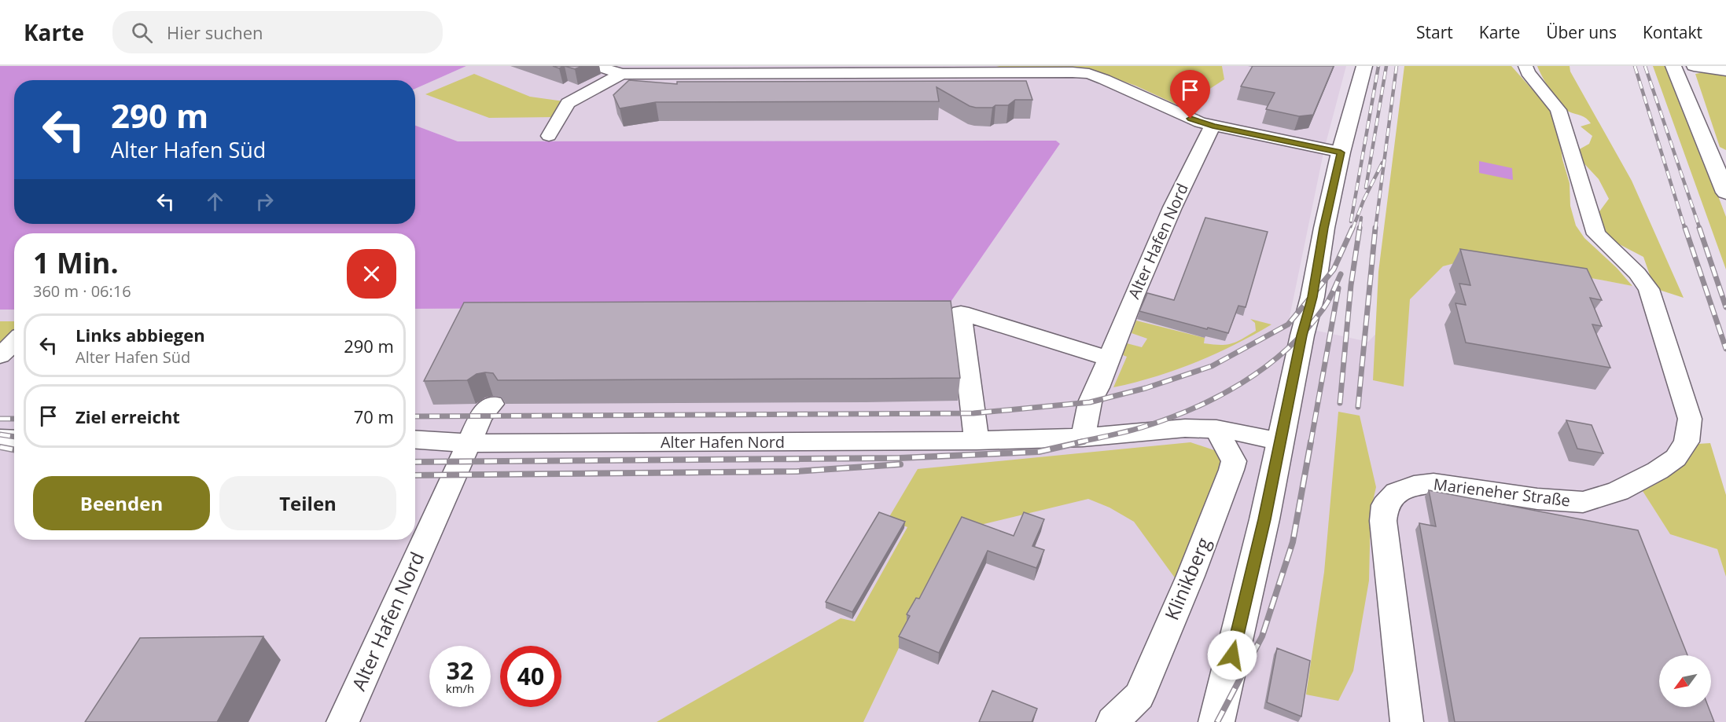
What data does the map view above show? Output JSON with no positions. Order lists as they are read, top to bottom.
{
  "streets": {
    "street": ["Alter Hafen Nord", "Marieneher Straße", "Klinikberg"]
  },
  "crossings": [
    ["Alter Hafen Nord", "Klinikberg"]
  ],
  "north": "bottom left",
  "page": {
    "header": "Karte",
    "search": "Hier suchen",
    "nav": [
      "Start",
      "Karte",
      "Über uns",
      "Kontakt"
    ],
    "turn": ["290 m", "Alter Hafen Süd"],
    "heading": ["1 Min.", "360 m · 06:16"],
    "list": [
      {
        "name": "Links abbiegen",
        "note": "Alter Hafen Süd",
        "value": "290 m"
      },
      {
        "name": "Ziel erreicht",
        "value": "70 m"
      }
    ],
    "buttons": ["Beenden", "Teilen"],
    "speed": "32 km/h",
    "limit": "40"
  }
}
